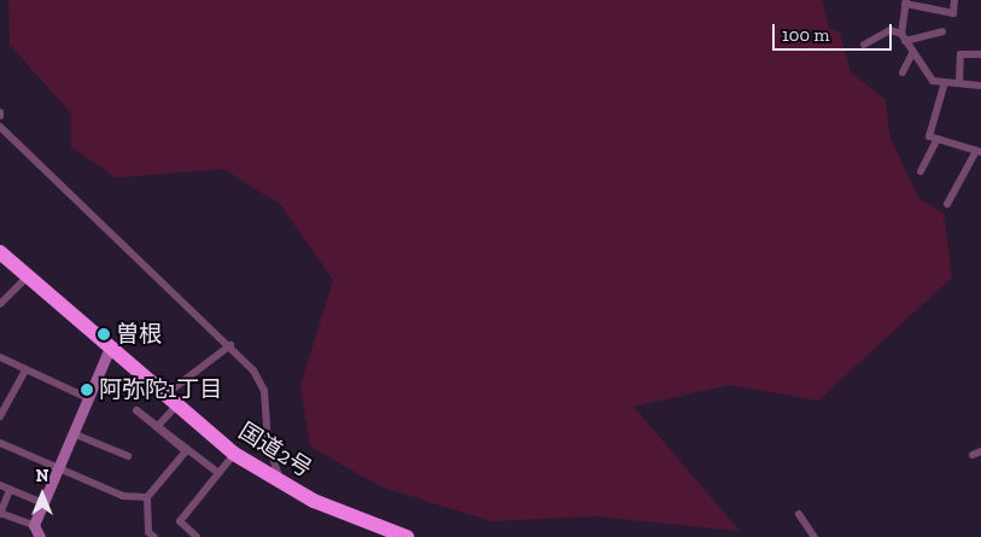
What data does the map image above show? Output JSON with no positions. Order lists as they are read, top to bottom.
{
  "streets": {
    "highway": ["国道2号"]
  },
  "places": ["曽根", "阿弥陀1丁目"],
  "scale_bar": "100 m",
  "north": "top"
}
